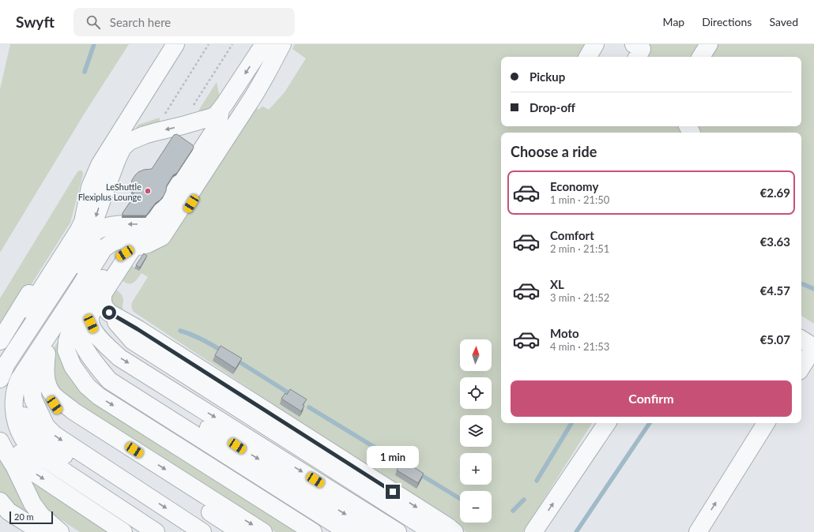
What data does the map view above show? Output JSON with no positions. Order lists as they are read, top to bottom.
{
  "places": ["LeShuttle Flexiplus Lounge"],
  "scale_bar": "20 m",
  "north": "top",
  "page": {
    "header": "Swyft",
    "search": "Search here",
    "nav": ["Map", "Directions", "Saved"],
    "banner": ["Pickup", "Drop-off"],
    "heading": "Choose a ride",
    "list": [
      {
        "name": "Economy",
        "note": "1 min · 21:50",
        "value": "€2.69"
      },
      {
        "name": "Comfort",
        "note": "2 min · 21:51",
        "value": "€3.63"
      },
      {
        "name": "XL",
        "note": "3 min · 21:52",
        "value": "€4.57"
      },
      {
        "name": "Moto",
        "note": "4 min · 21:53",
        "value": "€5.07"
      }
    ],
    "map_buttons": ["+", "−"],
    "buttons": "Confirm",
    "bubble": "1 min",
    "scale": "20 m"
  }
}
